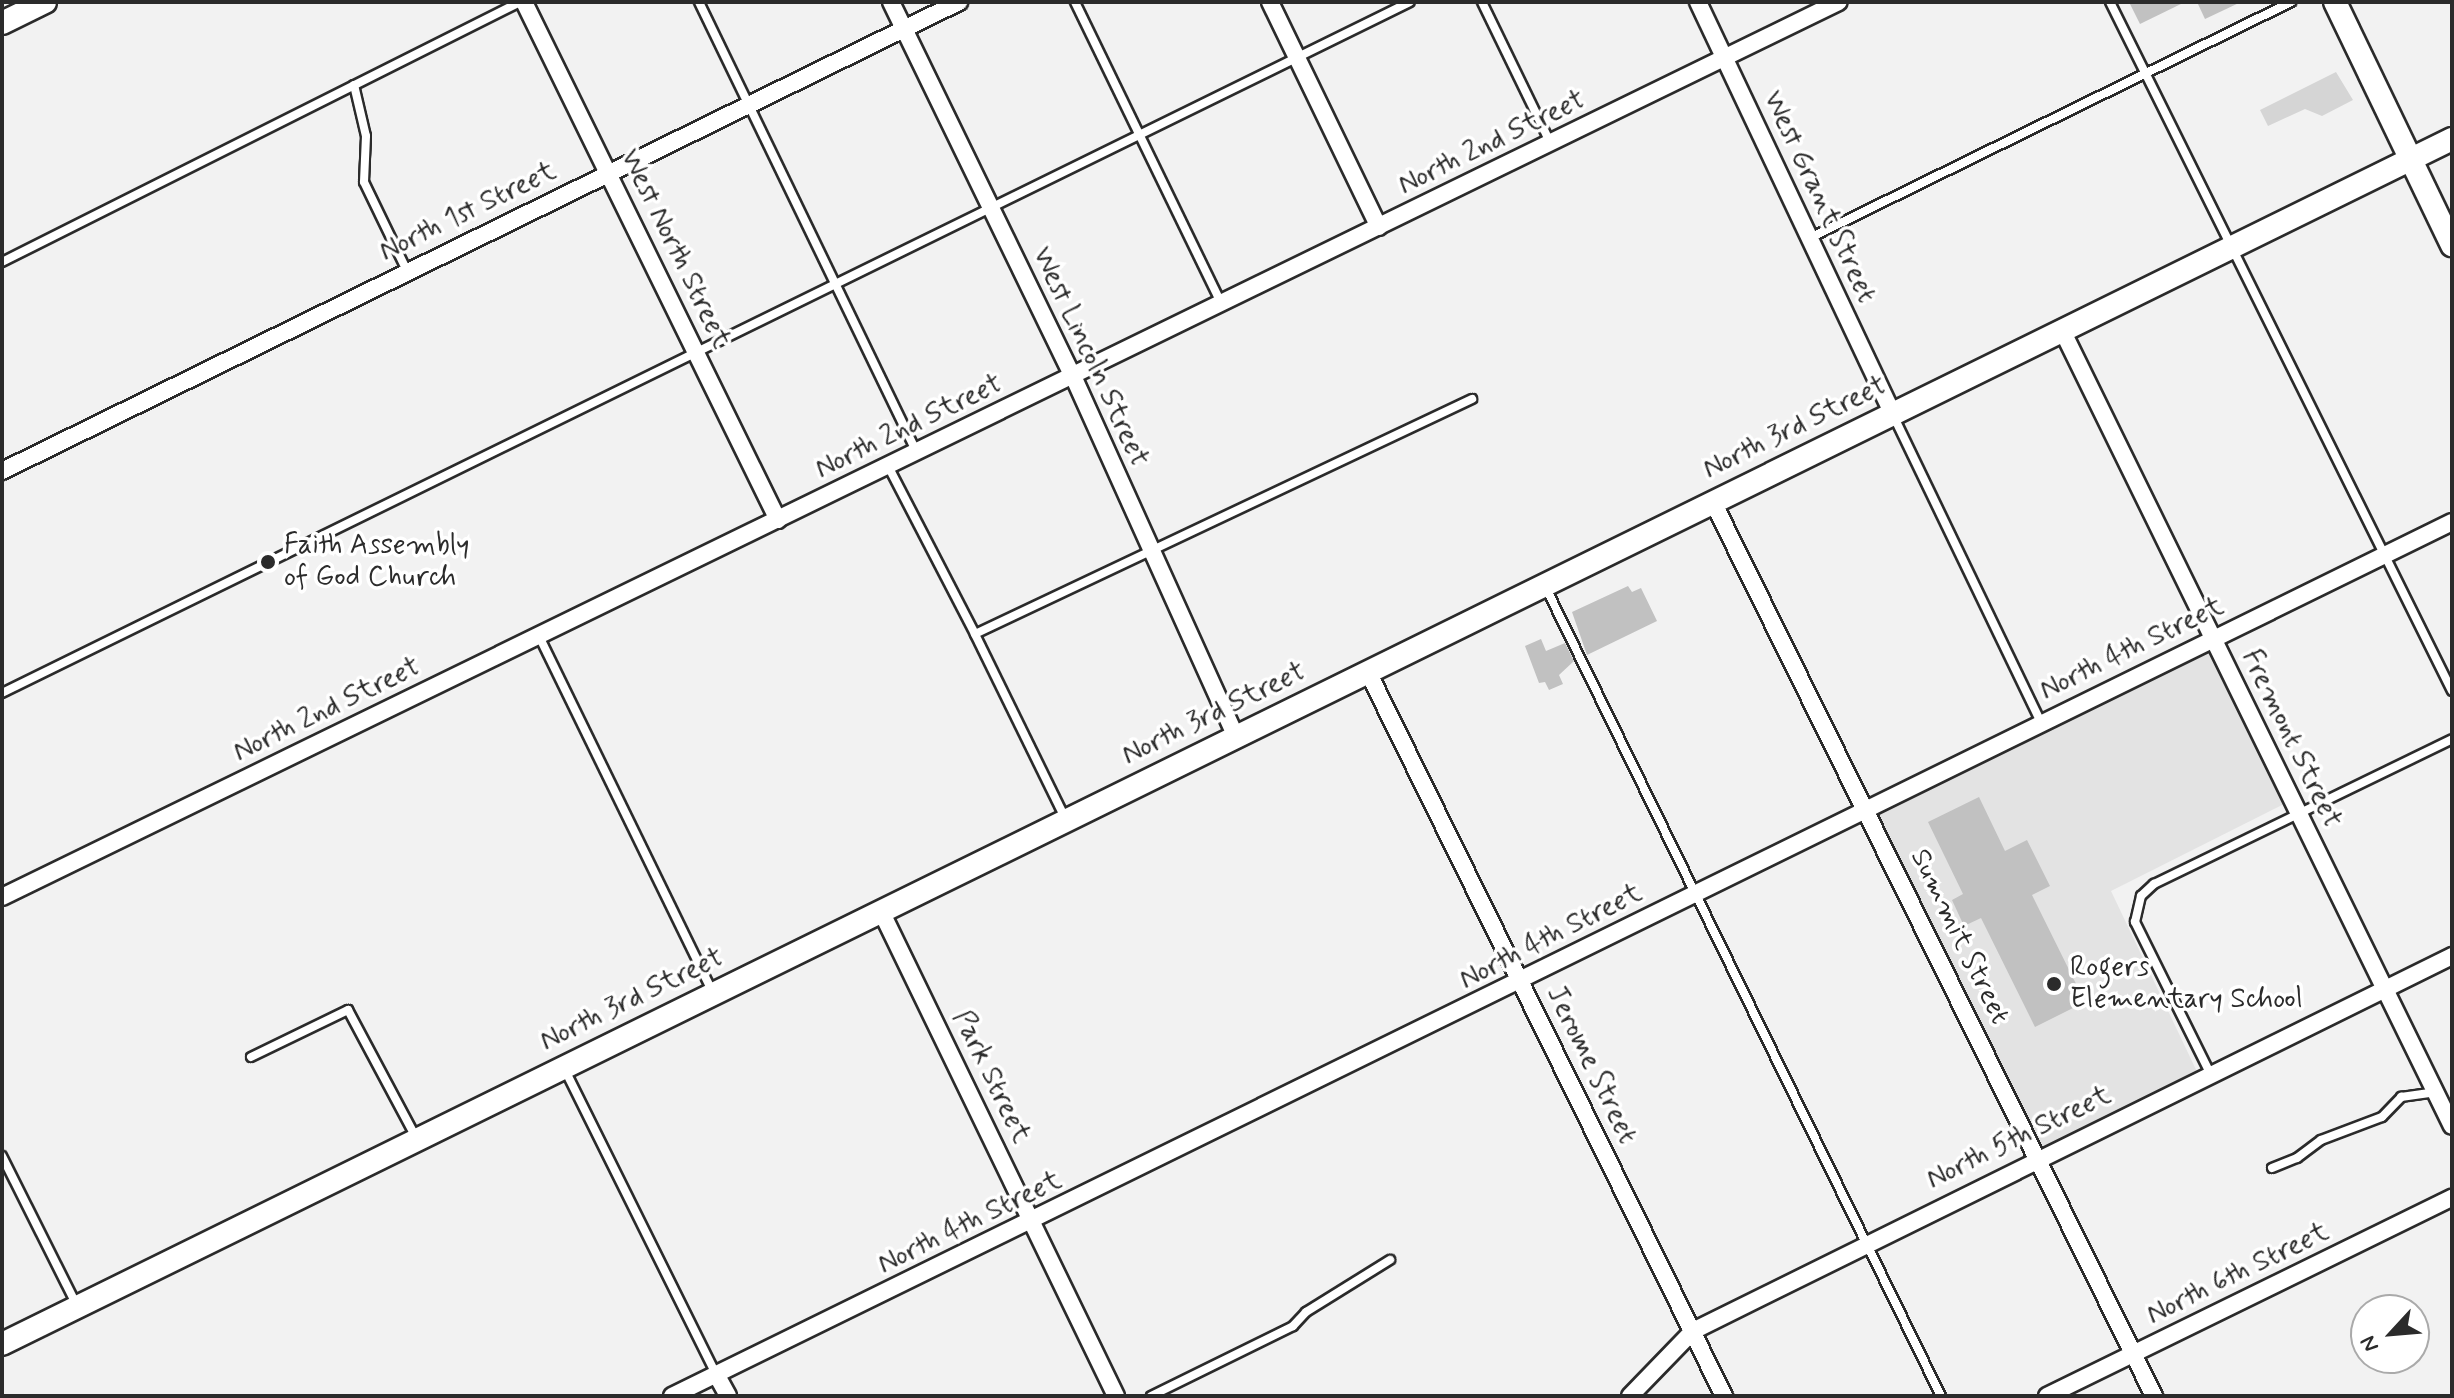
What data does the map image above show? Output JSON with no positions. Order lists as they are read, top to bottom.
{
  "streets": {
    "street": [
      "North 2nd Street",
      "West Grant Street",
      "North 1st Street",
      "West North Street",
      "West Lincoln Street",
      "North 3rd Street",
      "North 4th Street",
      "Fremont Street",
      "Summit Street",
      "Jerome Street",
      "Park Street",
      "North 5th Street",
      "North 6th Street"
    ]
  },
  "crossings": [
    ["North 2nd Street", "West Grant Street"],
    ["North 2nd Street", "West North Street"],
    ["North 2nd Street", "West Lincoln Street"],
    ["West Grant Street", "North 3rd Street"],
    ["North 1st Street", "West North Street"],
    ["North 1st Street", "West Lincoln Street"],
    ["West Lincoln Street", "North 3rd Street"],
    ["North 3rd Street", "Fremont Street"],
    ["North 3rd Street", "Summit Street"],
    ["North 3rd Street", "Jerome Street"],
    ["North 3rd Street", "Park Street"],
    ["North 4th Street", "Fremont Street"],
    ["North 4th Street", "Summit Street"],
    ["North 4th Street", "Jerome Street"],
    ["North 4th Street", "Park Street"],
    ["Fremont Street", "North 5th Street"],
    ["Summit Street", "North 5th Street"],
    ["Summit Street", "North 6th Street"],
    ["Jerome Street", "North 5th Street"]
  ],
  "places": ["Faith Assembly of God Church", "Rogers Elementary School"],
  "north": "bottom left"
}
